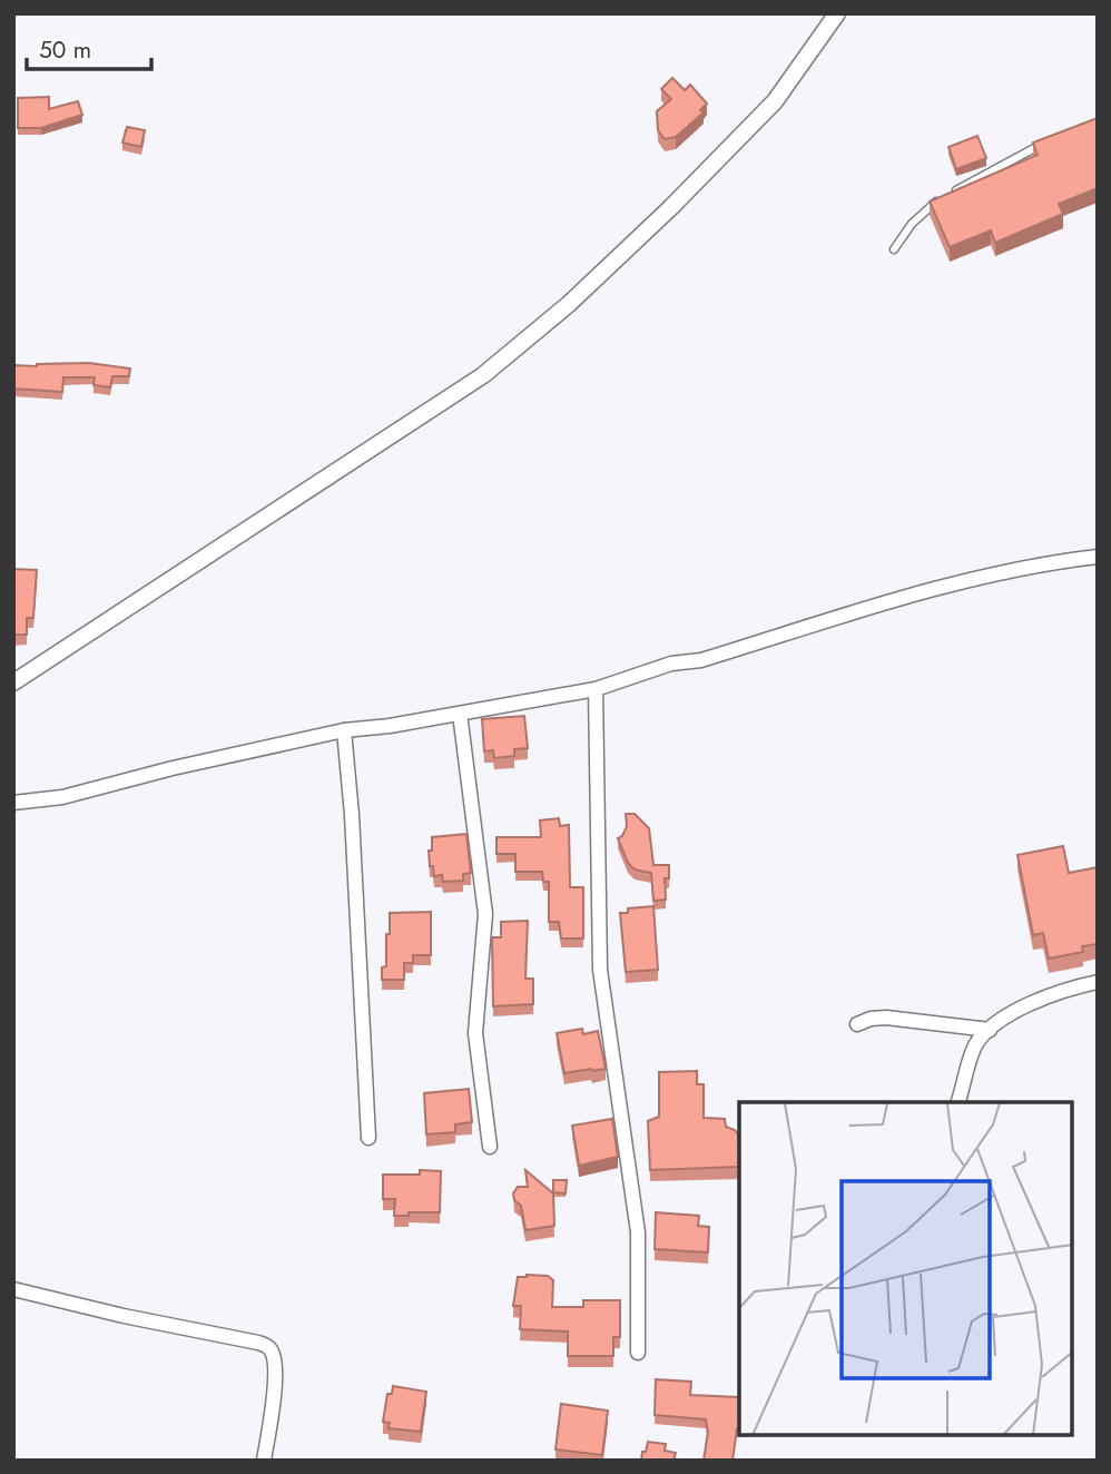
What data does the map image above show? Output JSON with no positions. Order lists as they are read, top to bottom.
{
  "scale_bar": "50 m"
}
